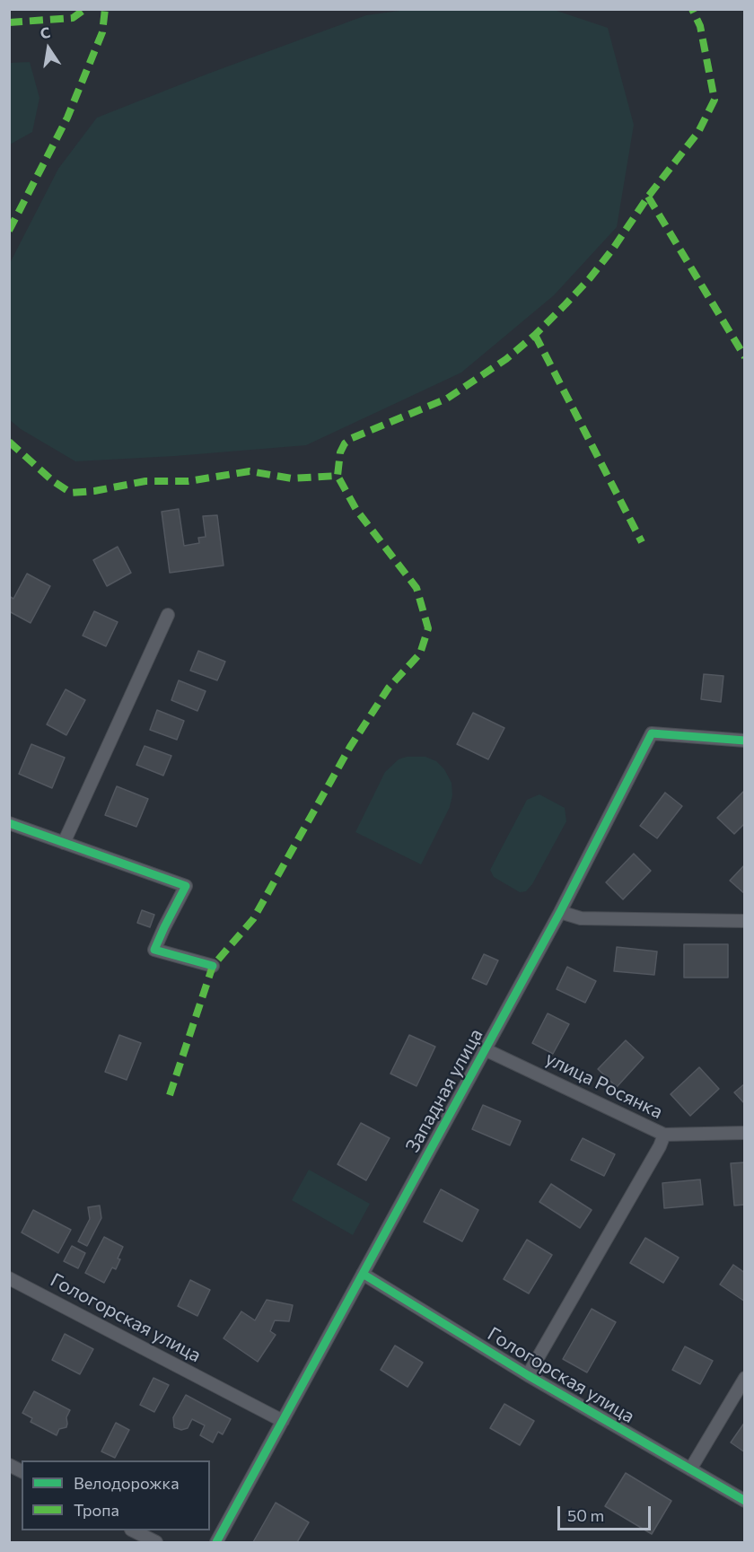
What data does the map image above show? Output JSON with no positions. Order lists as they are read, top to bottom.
{
  "streets": {
    "street": ["улица Росянка", "Западная улица", "Гологорская улица"]
  },
  "crossings": [
    ["улица Росянка", "Западная улица"],
    ["улица Росянка", "Гологорская улица"],
    ["Западная улица", "Гологорская улица"]
  ],
  "legend": ["Велодорожка", "Тропа"],
  "scale_bar": "50 m",
  "north": "top"
}
